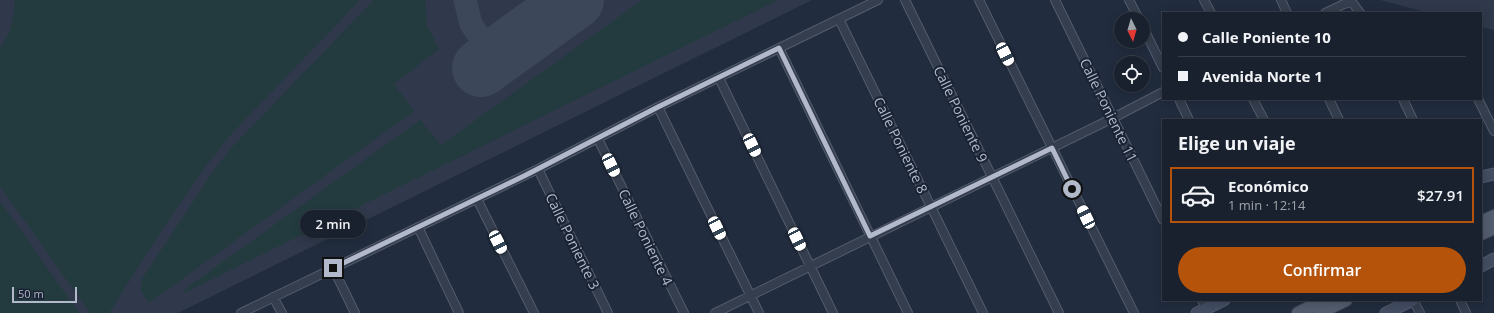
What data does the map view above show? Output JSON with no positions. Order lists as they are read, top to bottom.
{
  "streets": {
    "street": [
      "Calle Poniente 11",
      "Calle Poniente 9",
      "Calle Poniente 8",
      "Calle Poniente 4",
      "Calle Poniente 3"
    ]
  },
  "scale_bar": "50 m",
  "north": "bottom",
  "page": {
    "banner": ["Calle Poniente 10", "Avenida Norte 1"],
    "heading": "Elige un viaje",
    "list": [
      {
        "name": "Económico",
        "note": "1 min · 12:14",
        "value": "$27.91"
      }
    ],
    "bubble": "2 min",
    "buttons": "Confirmar",
    "scale": "50 m"
  }
}
